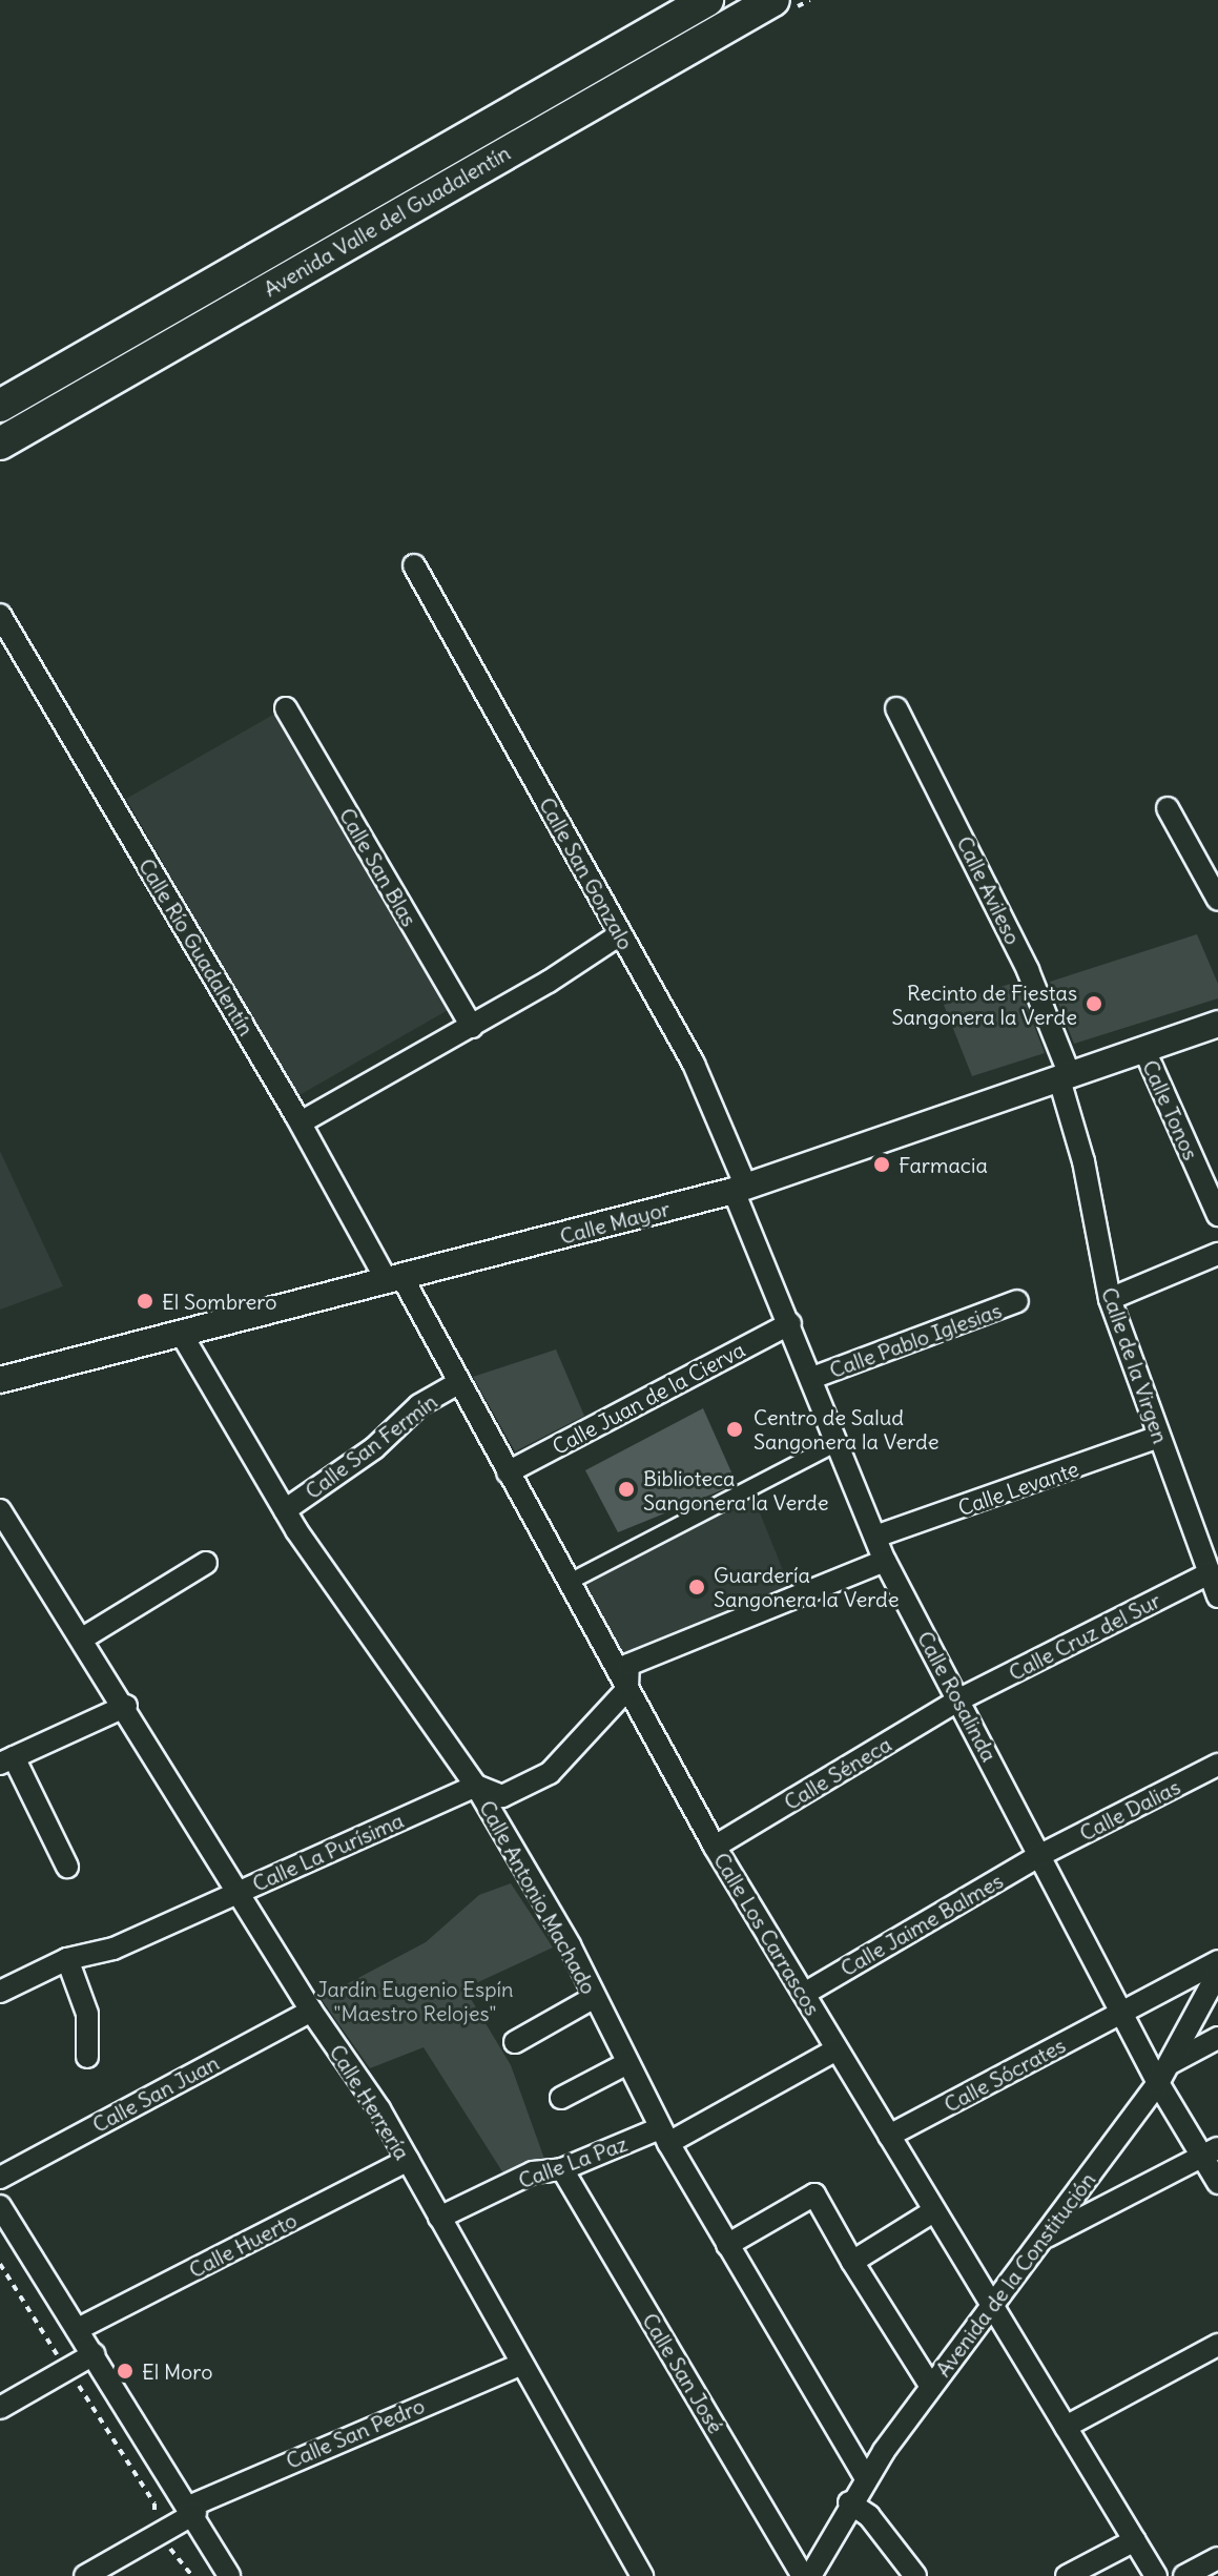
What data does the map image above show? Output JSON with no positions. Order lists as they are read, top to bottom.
{
  "streets": {
    "main road": ["Avenida Valle del Guadalentín"],
    "street": [
      "Calle San Blas",
      "Calle San Gonzalo",
      "Calle Avileso",
      "Calle Río Guadalentín",
      "Calle Tonos",
      "Calle Mayor",
      "Calle Pablo Iglesias",
      "Calle de la Virgen",
      "Calle Juan de la Cierva",
      "Calle San Fermín",
      "Calle Levante",
      "Calle Cruz del Sur",
      "Calle Rosalinda",
      "Calle Séneca",
      "Calle Dalias",
      "Calle La Purísima",
      "Calle Antonio Machado",
      "Calle Jaime Balmes",
      "Calle Los Carrascos",
      "Calle Sócrates",
      "Calle San Juan",
      "Calle Herrería",
      "Calle La Paz",
      "Calle Huerto",
      "Avenida de la Constitución",
      "Calle San José",
      "Calle San Pedro"
    ]
  },
  "crossings": [
    ["Calle San Gonzalo", "Calle Mayor"],
    ["Calle San Gonzalo", "Calle Rosalinda"],
    ["Calle Avileso", "Calle Mayor"],
    ["Calle Avileso", "Calle de la Virgen"],
    ["Calle Río Guadalentín", "Calle Mayor"],
    ["Calle Río Guadalentín", "Calle Los Carrascos"],
    ["Calle Tonos", "Calle Mayor"],
    ["Calle Mayor", "Calle de la Virgen"],
    ["Calle Mayor", "Calle Rosalinda"],
    ["Calle Mayor", "Calle Antonio Machado"],
    ["Calle Mayor", "Calle Los Carrascos"],
    ["Calle Pablo Iglesias", "Calle Rosalinda"],
    ["Calle de la Virgen", "Calle Levante"],
    ["Calle de la Virgen", "Calle Cruz del Sur"],
    ["Calle Juan de la Cierva", "Calle Rosalinda"],
    ["Calle Juan de la Cierva", "Calle Los Carrascos"],
    ["Calle San Fermín", "Calle Antonio Machado"],
    ["Calle San Fermín", "Calle Los Carrascos"],
    ["Calle Levante", "Calle Rosalinda"],
    ["Calle Cruz del Sur", "Calle Rosalinda"],
    ["Calle Cruz del Sur", "Calle Séneca"],
    ["Calle Rosalinda", "Calle Séneca"],
    ["Calle Rosalinda", "Calle Dalias"],
    ["Calle Rosalinda", "Calle Jaime Balmes"],
    ["Calle Rosalinda", "Calle Sócrates"],
    ["Calle Rosalinda", "Avenida de la Constitución"],
    ["Calle Séneca", "Calle Los Carrascos"],
    ["Calle Dalias", "Calle Jaime Balmes"],
    ["Calle La Purísima", "Calle Antonio Machado"],
    ["Calle La Purísima", "Calle Herrería"],
    ["Calle Antonio Machado", "Calle La Paz"],
    ["Calle Antonio Machado", "Avenida de la Constitución"],
    ["Calle Jaime Balmes", "Calle Los Carrascos"],
    ["Calle Los Carrascos", "Calle Sócrates"],
    ["Calle Los Carrascos", "Calle La Paz"],
    ["Calle Los Carrascos", "Avenida de la Constitución"],
    ["Calle San Juan", "Calle Herrería"],
    ["Calle Herrería", "Calle La Paz"],
    ["Calle Herrería", "Calle Huerto"],
    ["Calle Herrería", "Calle San Pedro"],
    ["Calle La Paz", "Calle San José"]
  ],
  "parks": ["Jardín Eugenio Espín \"Maestro Relojes\""],
  "places": [
    "Recinto de Fiestas Sangonera la Verde",
    "Farmacia",
    "El Sombrero",
    "Centro de Salud Sangonera la Verde",
    "Biblioteca Sangonera la Verde",
    "Guardería Sangonera la Verde",
    "El Moro"
  ]
}
